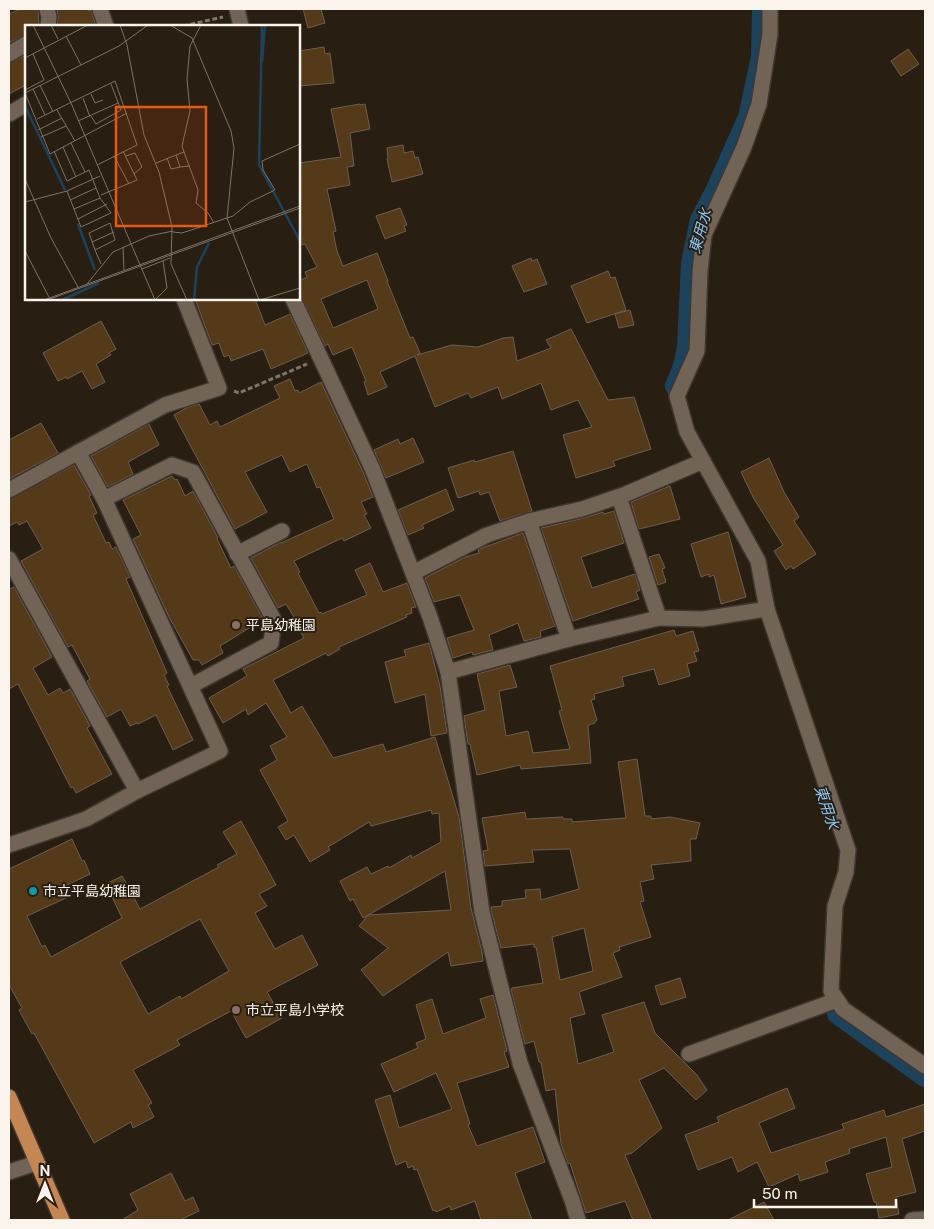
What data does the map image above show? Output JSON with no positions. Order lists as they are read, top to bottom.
{
  "water": ["東用水"],
  "places": ["平島幼稚園", "市立平島幼稚園", "市立平島小学校"],
  "scale_bar": "50 m",
  "north": "top"
}
